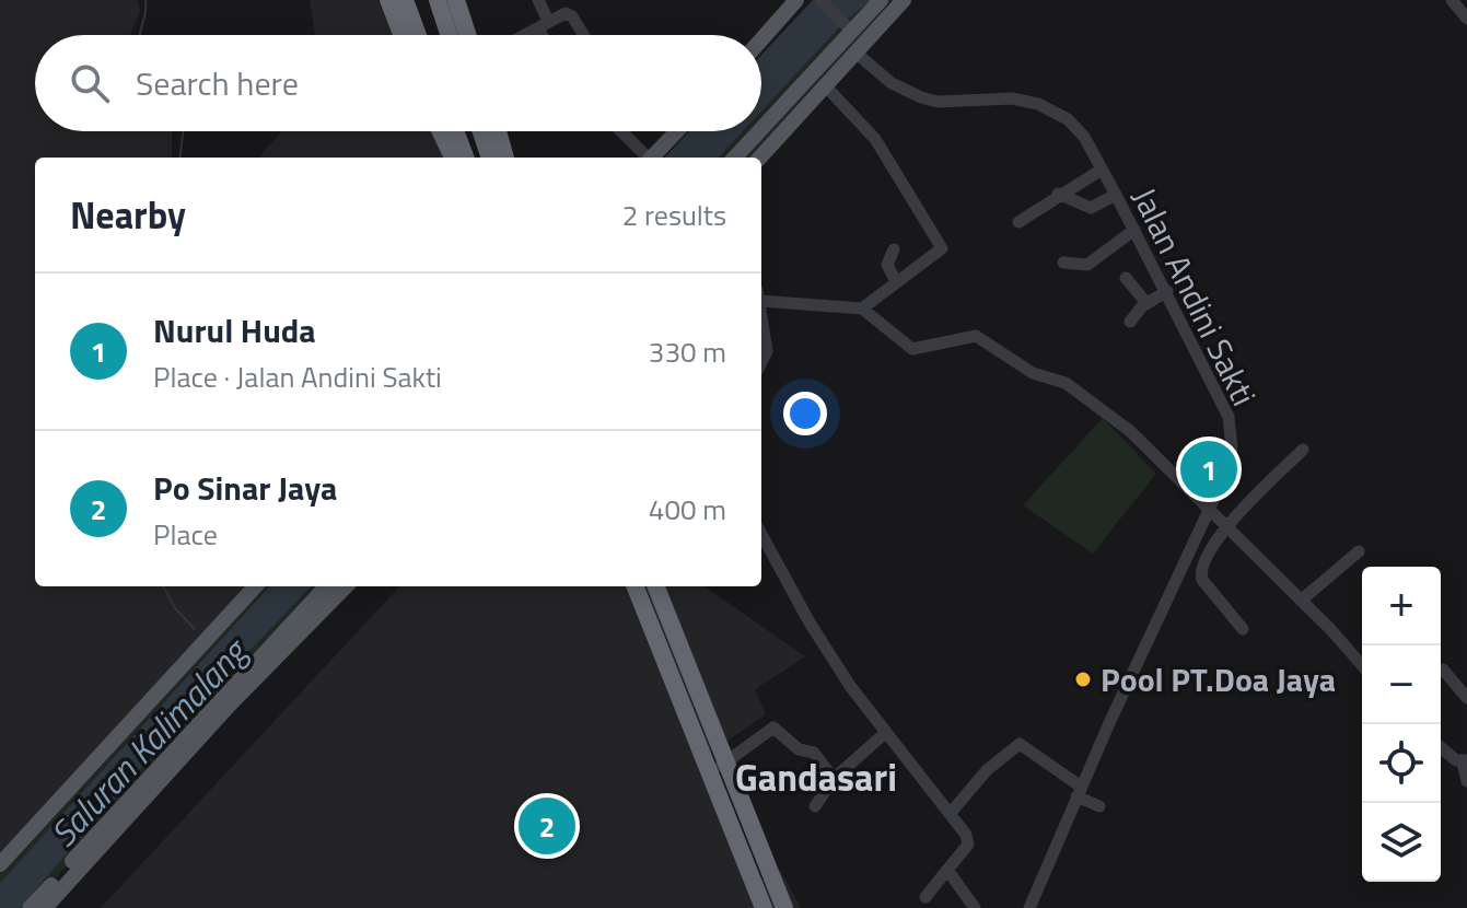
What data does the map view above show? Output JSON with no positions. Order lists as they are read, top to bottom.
{
  "streets": {
    "street": ["Jalan Andini Sakti"]
  },
  "districts": ["Gandasari"],
  "water": ["Saluran Kalimalang"],
  "places": ["Pool PT.Doa Jaya"],
  "page": {
    "search": "Search here",
    "heading": ["Nearby", "2 results"],
    "list": [
      {
        "mark": "1",
        "name": "Nurul Huda",
        "note": "Place · Jalan Andini Sakti",
        "value": "330 m"
      },
      {
        "mark": "2",
        "name": "Po Sinar Jaya",
        "note": "Place",
        "value": "400 m"
      }
    ],
    "pins": ["1", "2"],
    "map_buttons": ["+", "−"]
  }
}
